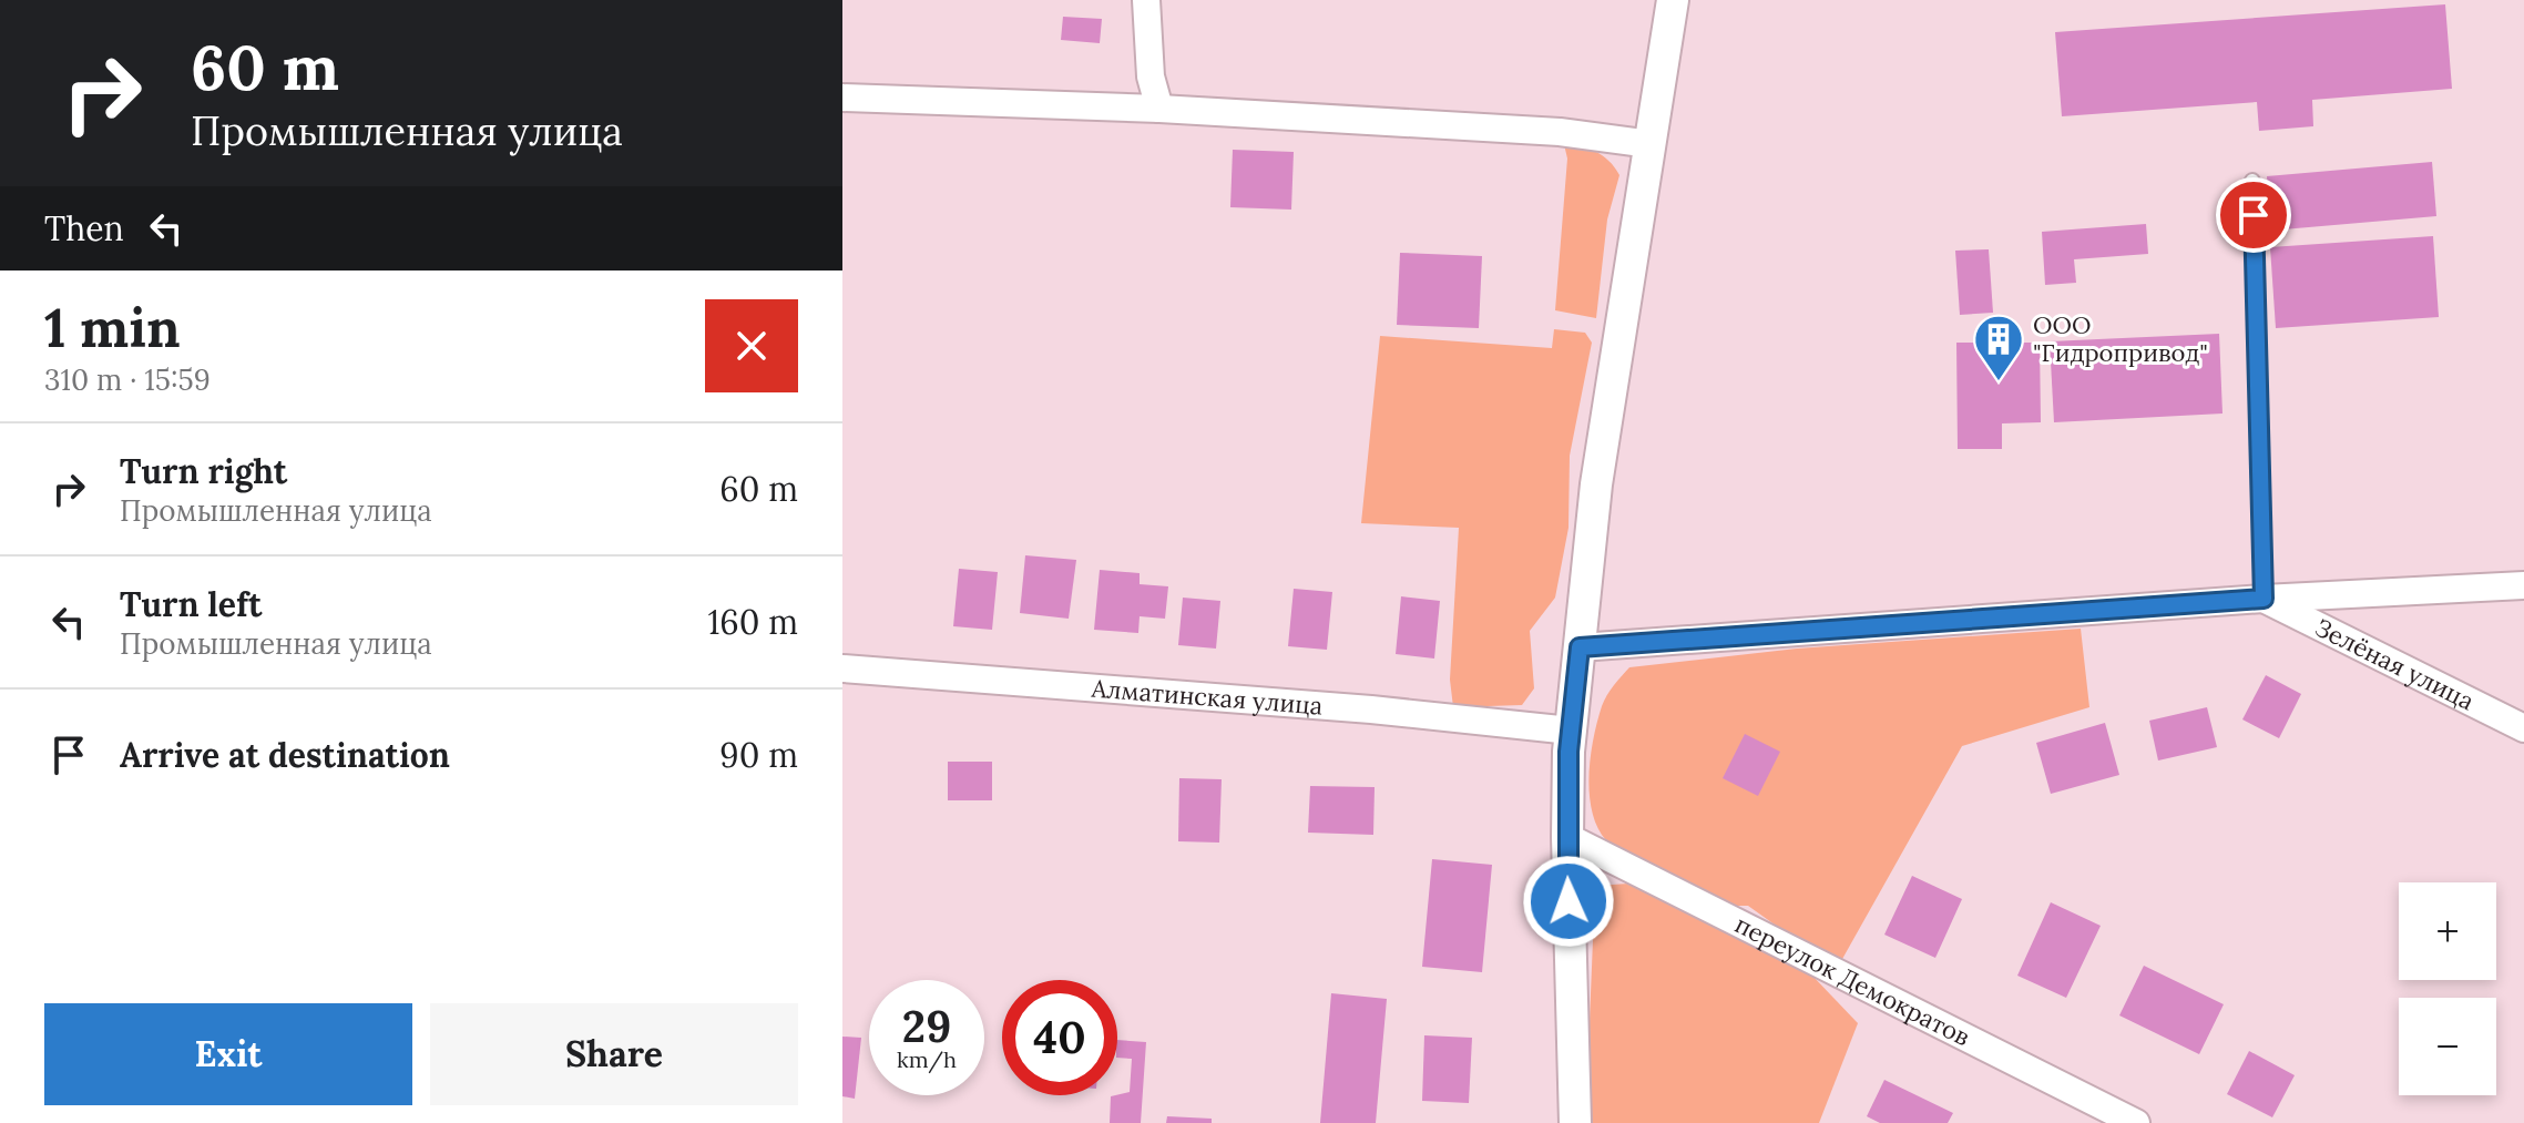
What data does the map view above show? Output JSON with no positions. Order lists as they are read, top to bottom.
{
  "streets": {
    "street": ["Зелёная улица", "Алматинская улица", "переулок Демократов"]
  },
  "places": {
    "building": ["ООО \"Гидропривод\""]
  },
  "page": {
    "turn": ["60 m", "Промышленная улица"],
    "then": "Then",
    "heading": ["1 min", "310 m · 15:59"],
    "list": [
      {
        "name": "Turn right",
        "note": "Промышленная улица",
        "value": "60 m"
      },
      {
        "name": "Turn left",
        "note": "Промышленная улица",
        "value": "160 m"
      },
      {
        "name": "Arrive at destination",
        "value": "90 m"
      }
    ],
    "map_buttons": ["+", "−"],
    "speed": "29 km/h",
    "limit": "40",
    "buttons": ["Exit", "Share"]
  }
}
